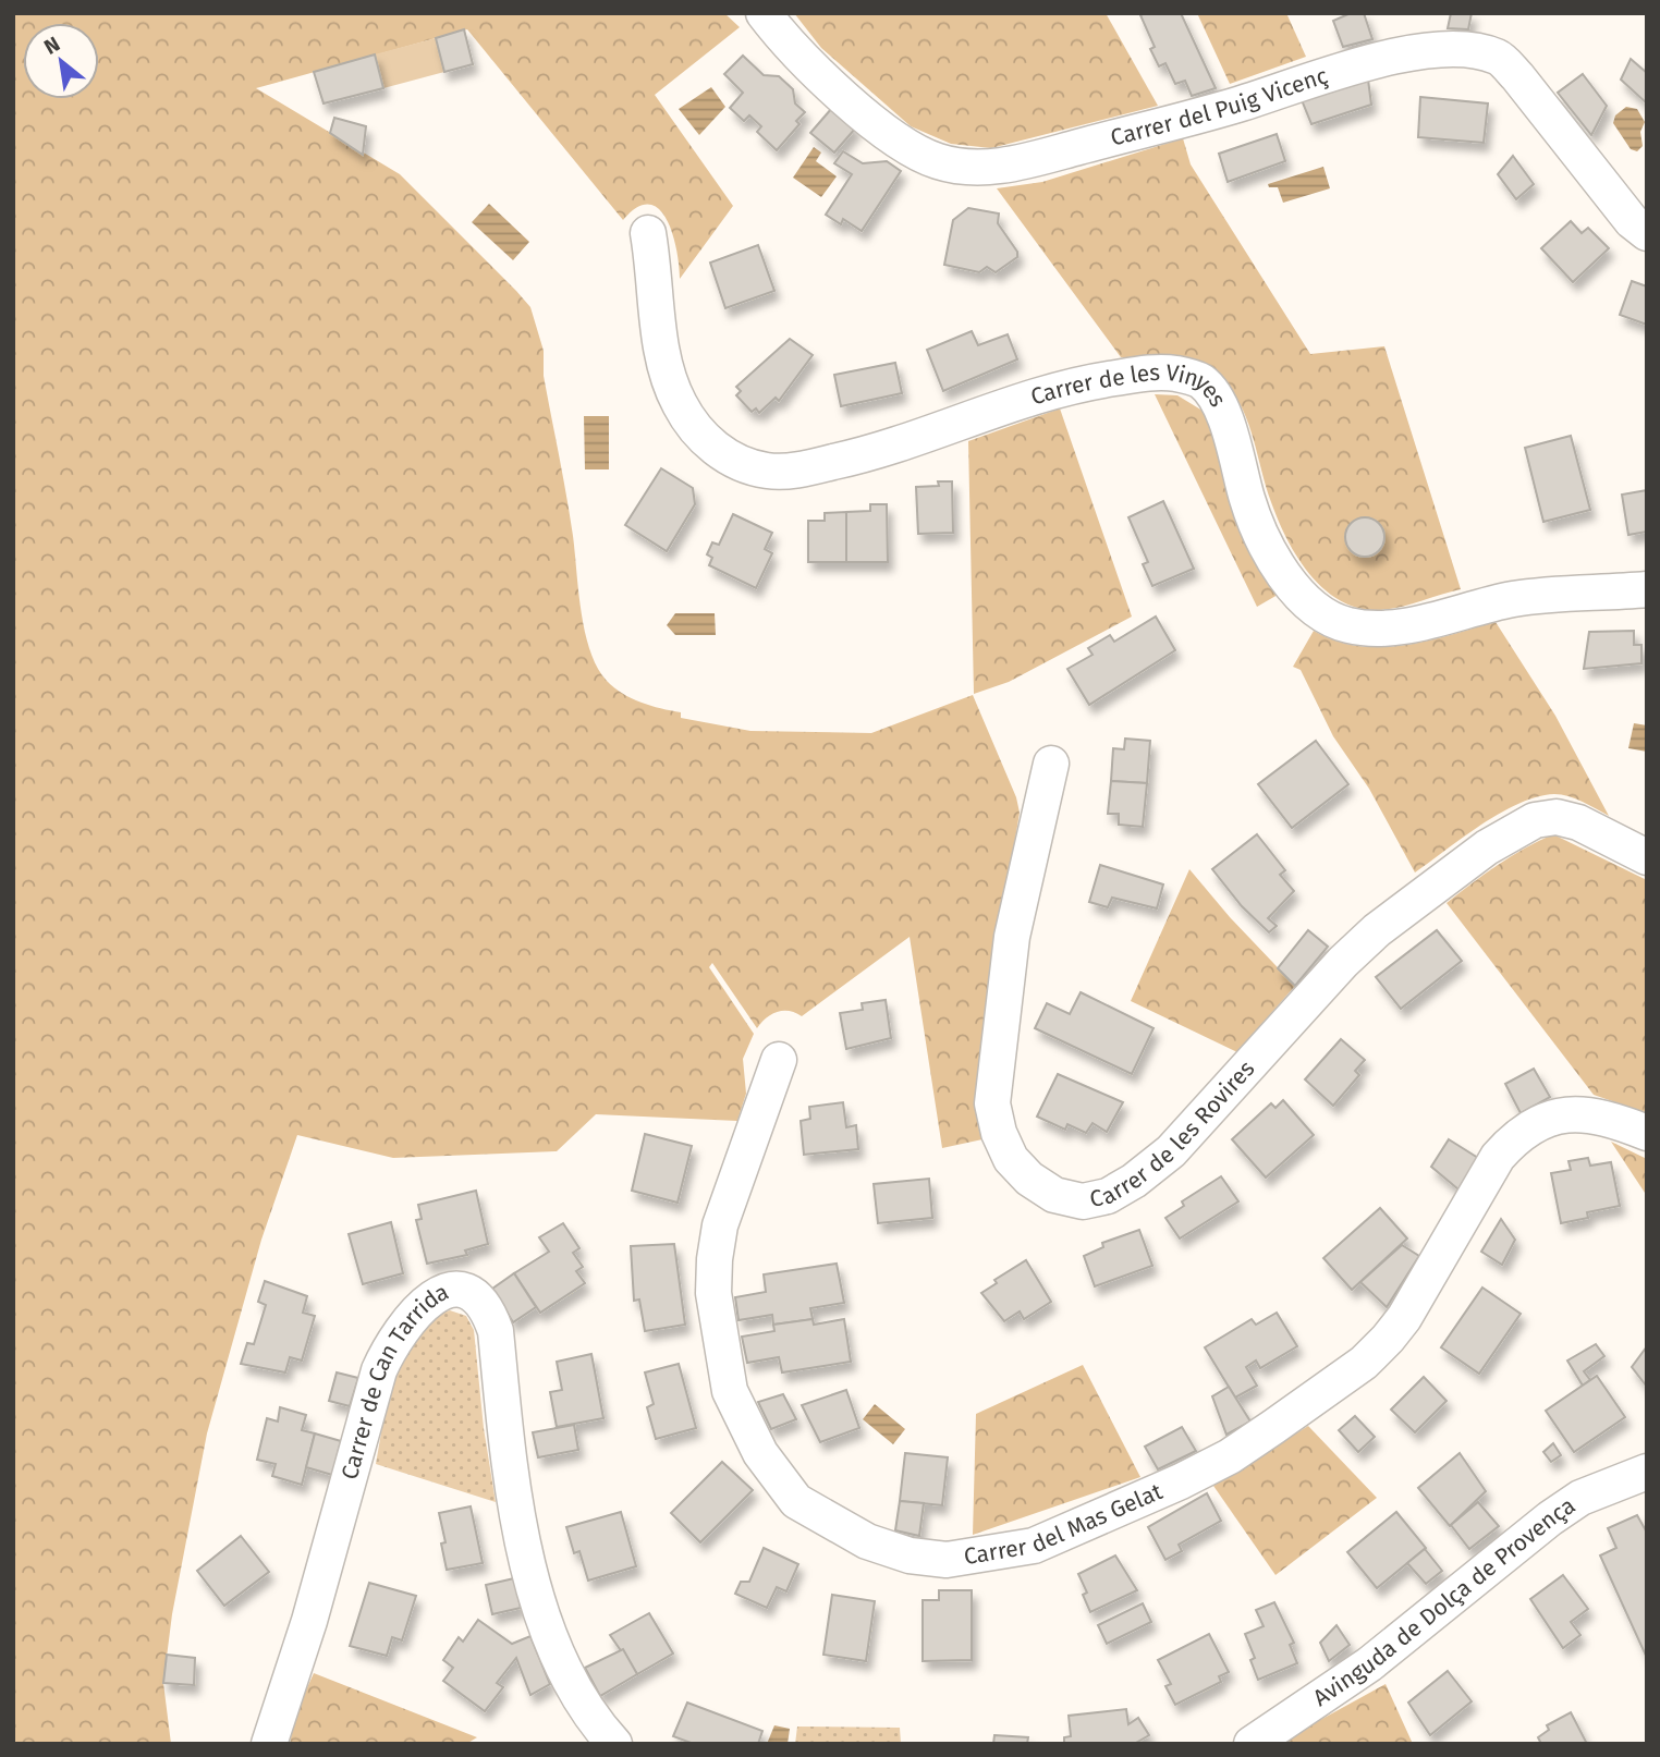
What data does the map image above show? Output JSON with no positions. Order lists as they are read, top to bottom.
{
  "streets": {
    "street": [
      "Carrer del Puig Vicenç",
      "Carrer de les Vinyes",
      "Carrer de les Rovires",
      "Carrer de Can Tarrida",
      "Carrer del Mas Gelat",
      "Avinguda de Dolça de Provença"
    ]
  },
  "north": "top left"
}
